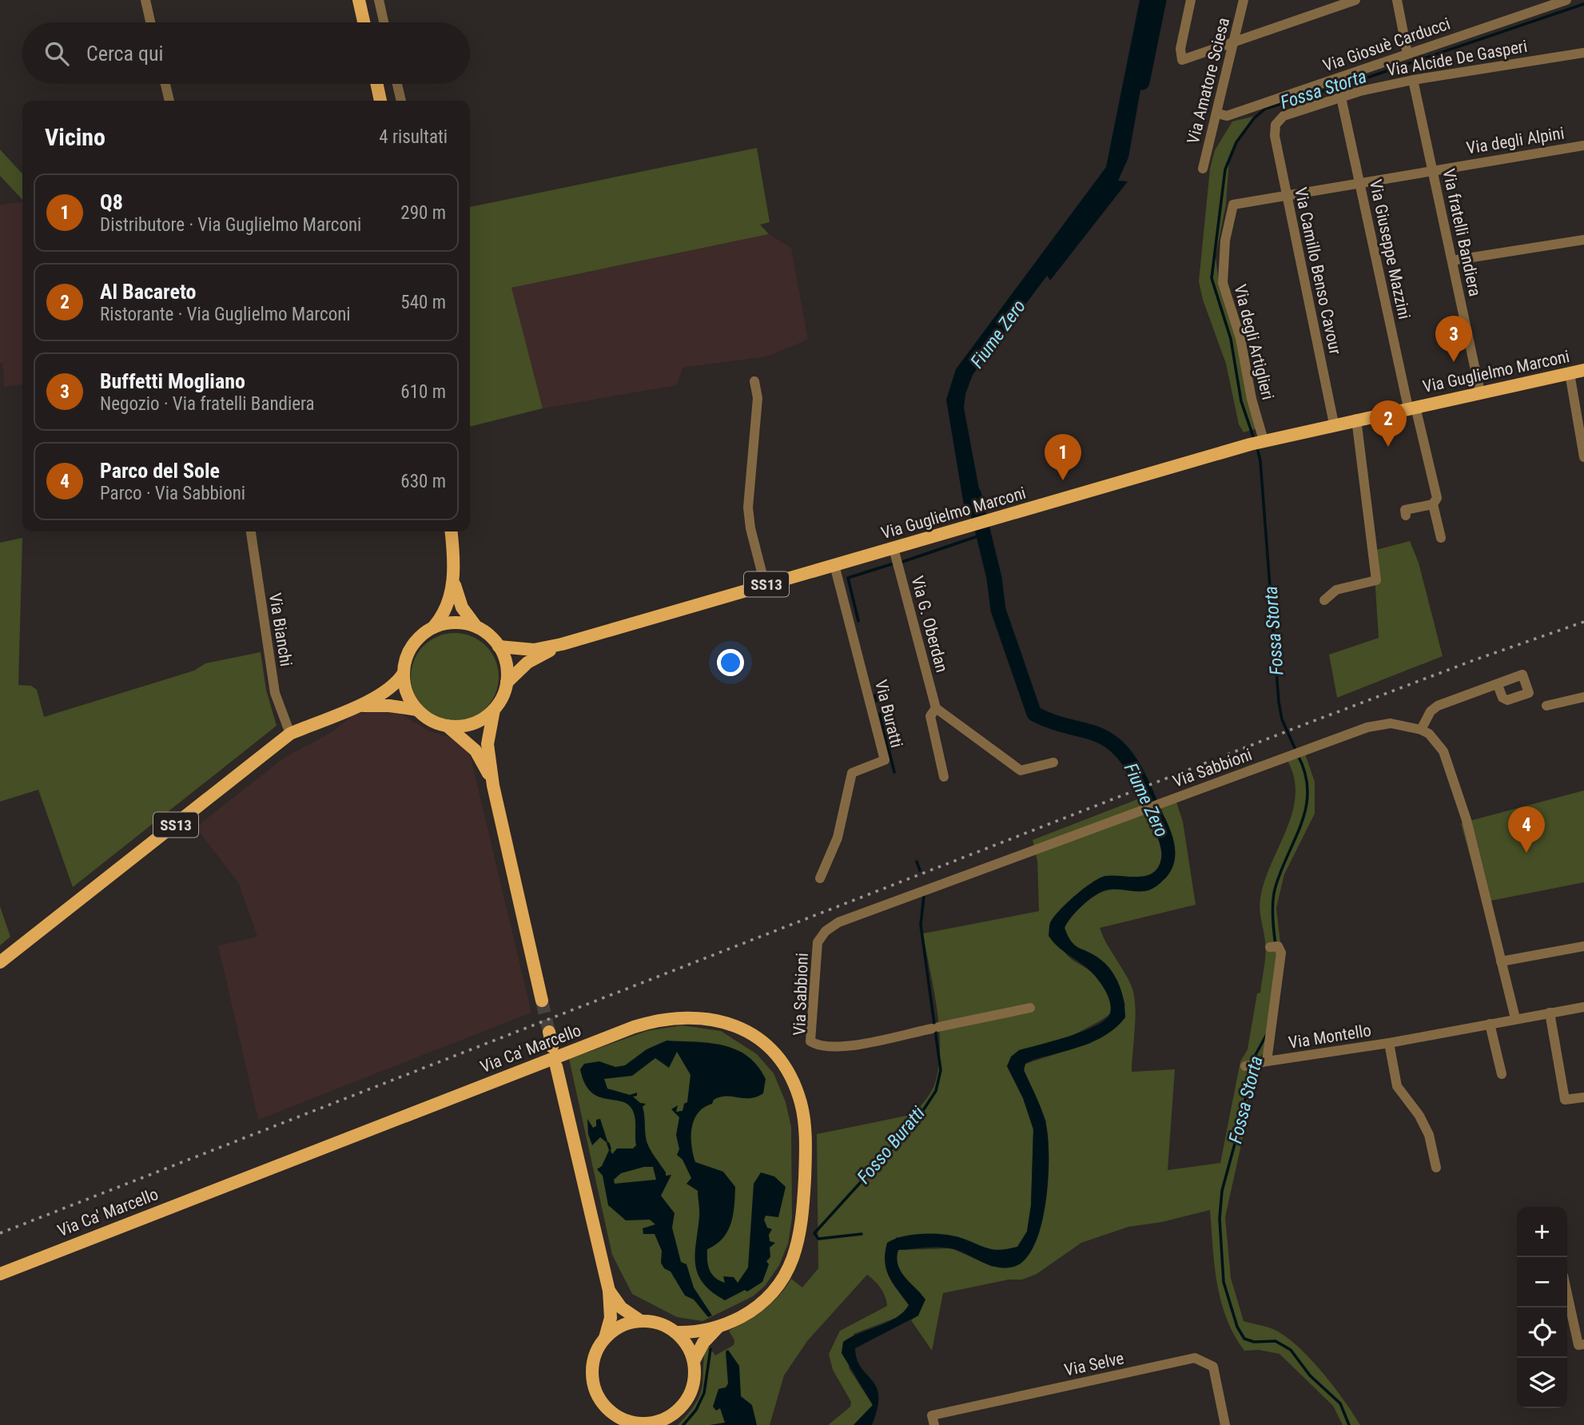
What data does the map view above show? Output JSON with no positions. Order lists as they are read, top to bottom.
{
  "streets": {
    "main road": ["Via Guglielmo Marconi", "SS13", "Via Ca' Marcello"],
    "street": [
      "Via Giosuè Carducci",
      "Via Alcide De Gasperi",
      "Via Amatore Sciesa",
      "Via degli Alpini",
      "Via fratelli Bandiera",
      "Via Giuseppe Mazzini",
      "Via Camillo Benso Cavour",
      "Via degli Artiglieri",
      "Via G. Oberdan",
      "Via Bianchi",
      "Via Buratti",
      "Via Sabbioni",
      "Via Montello",
      "Via Selve"
    ]
  },
  "crossings": [
    ["Via Giosuè Carducci", "Via Amatore Sciesa"],
    ["Via Alcide De Gasperi", "Via fratelli Bandiera"],
    ["Via Alcide De Gasperi", "Via Giuseppe Mazzini"],
    ["Via Alcide De Gasperi", "Via Camillo Benso Cavour"],
    ["Via degli Alpini", "Via fratelli Bandiera"],
    ["Via degli Alpini", "Via Giuseppe Mazzini"],
    ["Via degli Alpini", "Via Camillo Benso Cavour"],
    ["Via degli Alpini", "Via degli Artiglieri"],
    ["Via fratelli Bandiera", "Via Guglielmo Marconi"],
    ["Via Giuseppe Mazzini", "Via Guglielmo Marconi"],
    ["Via Camillo Benso Cavour", "Via degli Artiglieri"],
    ["Via Camillo Benso Cavour", "Via Guglielmo Marconi"],
    ["Via degli Artiglieri", "Via Guglielmo Marconi"],
    ["Via Guglielmo Marconi", "SS13"],
    ["Via Guglielmo Marconi", "Via G. Oberdan"],
    ["Via Guglielmo Marconi", "Via Buratti"],
    ["SS13", "Via Bianchi"],
    ["Via Sabbioni", "Via Montello"]
  ],
  "water": ["Fossa Storta", "Fiume Zero", "Fosso Buratti"],
  "page": {
    "search": "Cerca qui",
    "heading": ["Vicino", "4 risultati"],
    "list": [
      {
        "mark": "1",
        "name": "Q8",
        "note": "Distributore · Via Guglielmo Marconi",
        "value": "290 m"
      },
      {
        "mark": "2",
        "name": "Al Bacareto",
        "note": "Ristorante · Via Guglielmo Marconi",
        "value": "540 m"
      },
      {
        "mark": "3",
        "name": "Buffetti Mogliano",
        "note": "Negozio · Via fratelli Bandiera",
        "value": "610 m"
      },
      {
        "mark": "4",
        "name": "Parco del Sole",
        "note": "Parco · Via Sabbioni",
        "value": "630 m"
      }
    ],
    "pins": [
      "3",
      "2",
      "1",
      "4"
    ],
    "map_buttons": ["+", "−"]
  }
}
